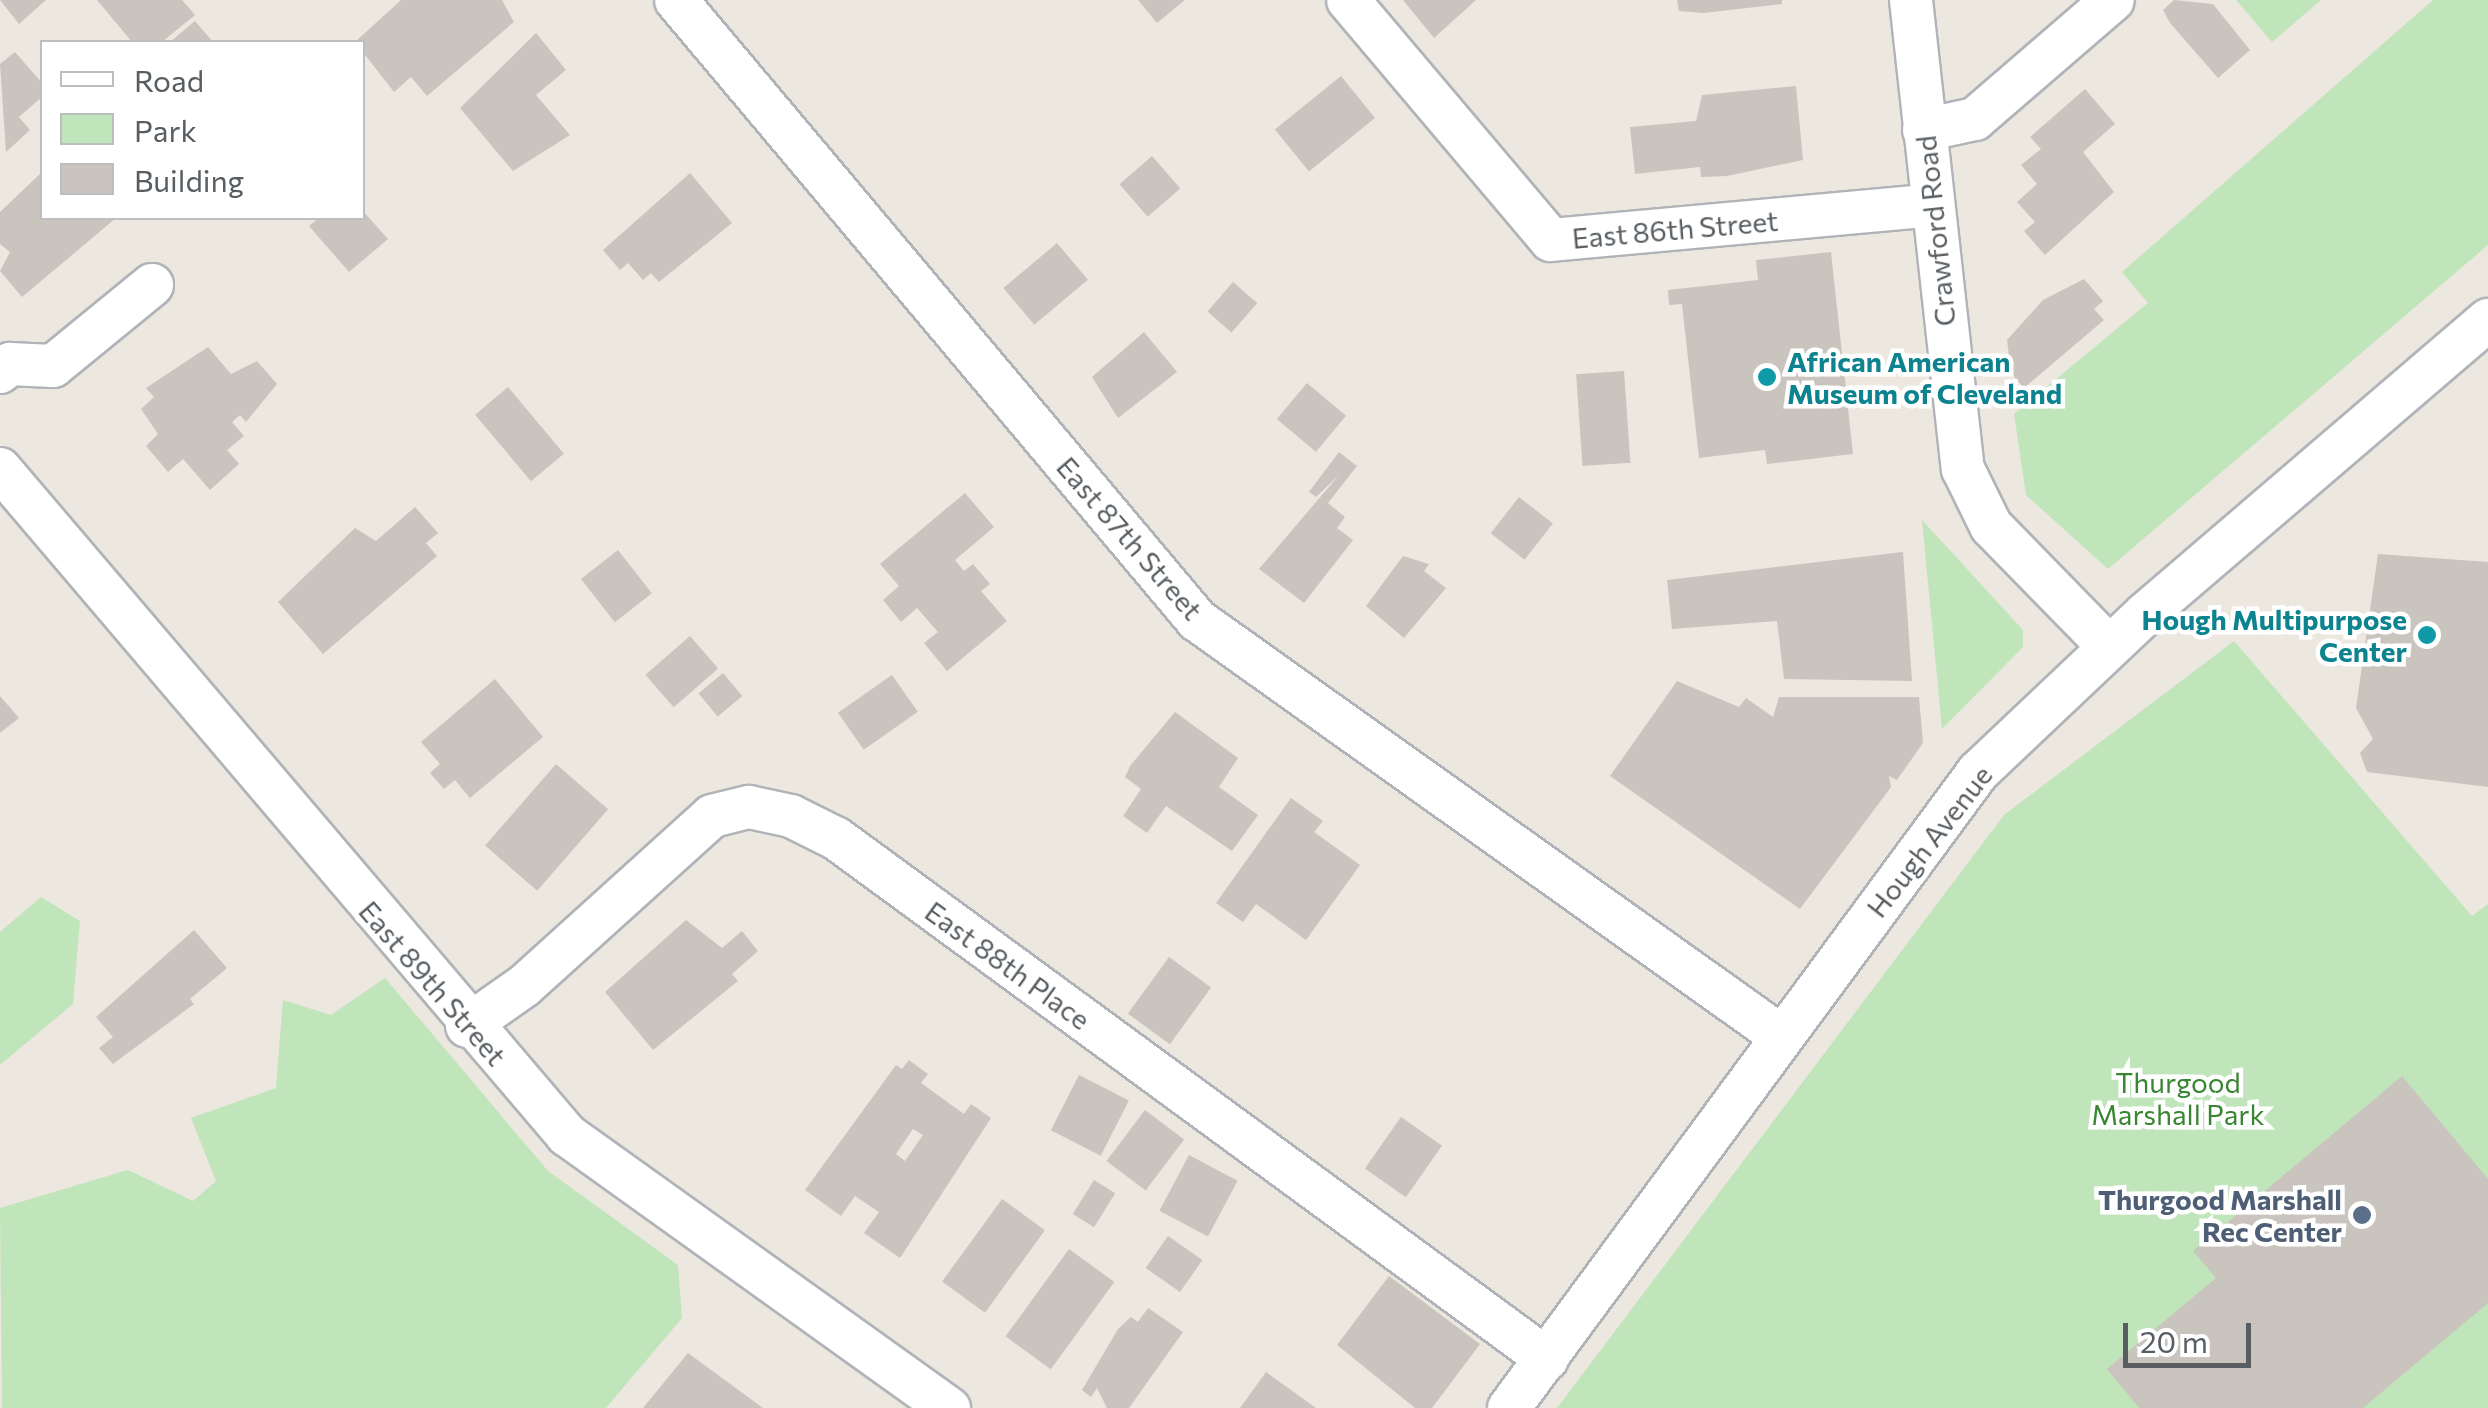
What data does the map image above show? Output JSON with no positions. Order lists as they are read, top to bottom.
{
  "streets": {
    "street": [
      "East 86th Street",
      "Crawford Road",
      "East 87th Street",
      "Hough Avenue",
      "East 88th Place",
      "East 89th Street"
    ]
  },
  "crossings": [
    ["East 86th Street", "Crawford Road"],
    ["Crawford Road", "Hough Avenue"],
    ["East 87th Street", "Hough Avenue"],
    ["Hough Avenue", "East 88th Place"],
    ["East 88th Place", "East 89th Street"]
  ],
  "parks": ["Thurgood Marshall Park"],
  "places": ["African American Museum of Cleveland", "Hough Multipurpose Center", "Thurgood Marshall Rec Center"],
  "legend": ["Road", "Park", "Building"],
  "scale_bar": "20 m"
}
